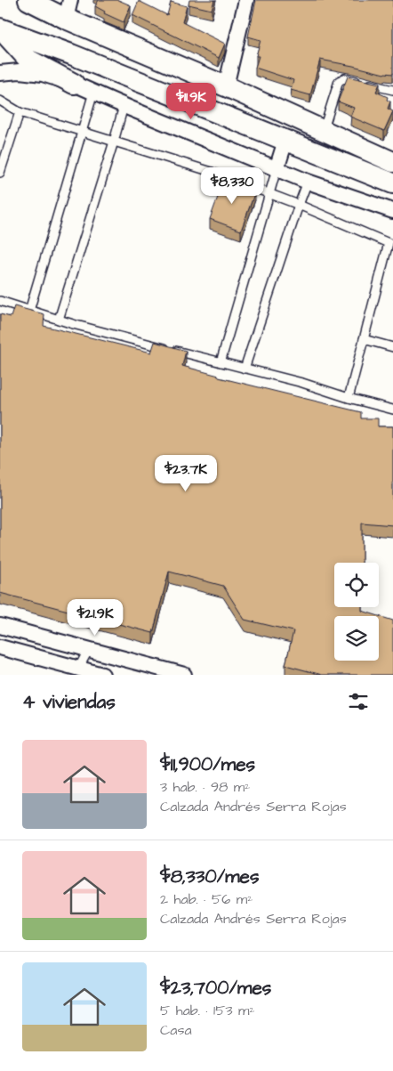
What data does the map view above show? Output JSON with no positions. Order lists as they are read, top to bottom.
{
  "page": {
    "price": [
      "$11.9K",
      "$8,330",
      "$23.7K",
      "$21.9K"
    ],
    "heading": "4 viviendas",
    "list": [
      {
        "name": "$11,900/mes",
        "note": "3 hab. · 98 m² · Calzada Andrés Serra Rojas"
      },
      {
        "name": "$8,330/mes",
        "note": "2 hab. · 56 m² · Calzada Andrés Serra Rojas"
      },
      {
        "name": "$23,700/mes",
        "note": "5 hab. · 153 m² · Casa"
      }
    ]
  }
}
